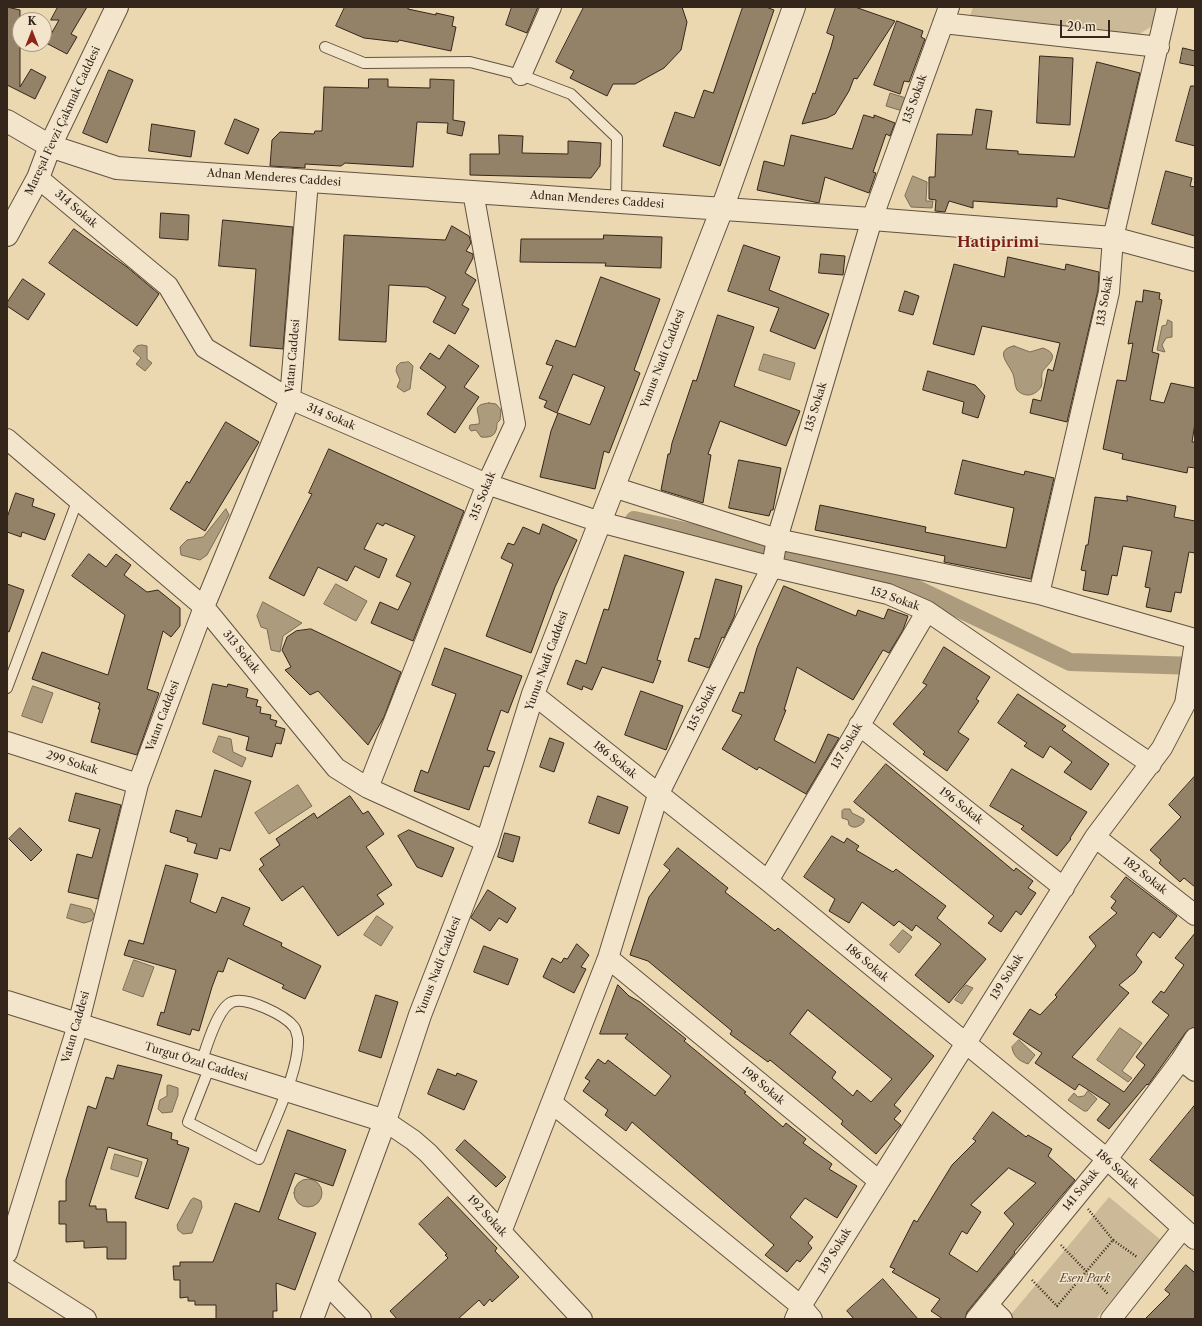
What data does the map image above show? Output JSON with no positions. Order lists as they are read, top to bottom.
{
  "streets": {
    "street": [
      "135 Sokak",
      "Mareşal Fevzi Çakmak Caddesi",
      "Adnan Menderes Caddesi",
      "314 Sokak",
      "133 Sokak",
      "Vatan Caddesi",
      "Yunus Nadi Caddesi",
      "315 Sokak",
      "152 Sokak",
      "313 Sokak",
      "137 Sokak",
      "186 Sokak",
      "299 Sokak",
      "196 Sokak",
      "182 Sokak",
      "139 Sokak",
      "Turgut Özal Caddesi",
      "198 Sokak",
      "141 Sokak",
      "192 Sokak"
    ]
  },
  "crossings": [
    ["135 Sokak", "Adnan Menderes Caddesi"],
    ["135 Sokak", "152 Sokak"],
    ["135 Sokak", "186 Sokak"],
    ["135 Sokak", "198 Sokak"],
    ["135 Sokak", "192 Sokak"],
    ["Mareşal Fevzi Çakmak Caddesi", "Adnan Menderes Caddesi"],
    ["Mareşal Fevzi Çakmak Caddesi", "314 Sokak"],
    ["Adnan Menderes Caddesi", "133 Sokak"],
    ["Adnan Menderes Caddesi", "Vatan Caddesi"],
    ["Adnan Menderes Caddesi", "Yunus Nadi Caddesi"],
    ["Adnan Menderes Caddesi", "315 Sokak"],
    ["314 Sokak", "Vatan Caddesi"],
    ["314 Sokak", "Yunus Nadi Caddesi"],
    ["314 Sokak", "315 Sokak"],
    ["314 Sokak", "152 Sokak"],
    ["133 Sokak", "152 Sokak"],
    ["Vatan Caddesi", "313 Sokak"],
    ["Vatan Caddesi", "299 Sokak"],
    ["Vatan Caddesi", "Turgut Özal Caddesi"],
    ["Yunus Nadi Caddesi", "152 Sokak"],
    ["Yunus Nadi Caddesi", "313 Sokak"],
    ["Yunus Nadi Caddesi", "186 Sokak"],
    ["Yunus Nadi Caddesi", "Turgut Özal Caddesi"],
    ["Yunus Nadi Caddesi", "192 Sokak"],
    ["315 Sokak", "313 Sokak"],
    ["152 Sokak", "137 Sokak"],
    ["152 Sokak", "139 Sokak"],
    ["137 Sokak", "186 Sokak"],
    ["137 Sokak", "196 Sokak"],
    ["186 Sokak", "139 Sokak"],
    ["186 Sokak", "141 Sokak"],
    ["196 Sokak", "139 Sokak"],
    ["182 Sokak", "139 Sokak"],
    ["139 Sokak", "198 Sokak"],
    ["Turgut Özal Caddesi", "192 Sokak"]
  ],
  "districts": ["Hatipirimi"],
  "parks": ["Esen Park"],
  "scale_bar": "20 m",
  "north": "top"
}
